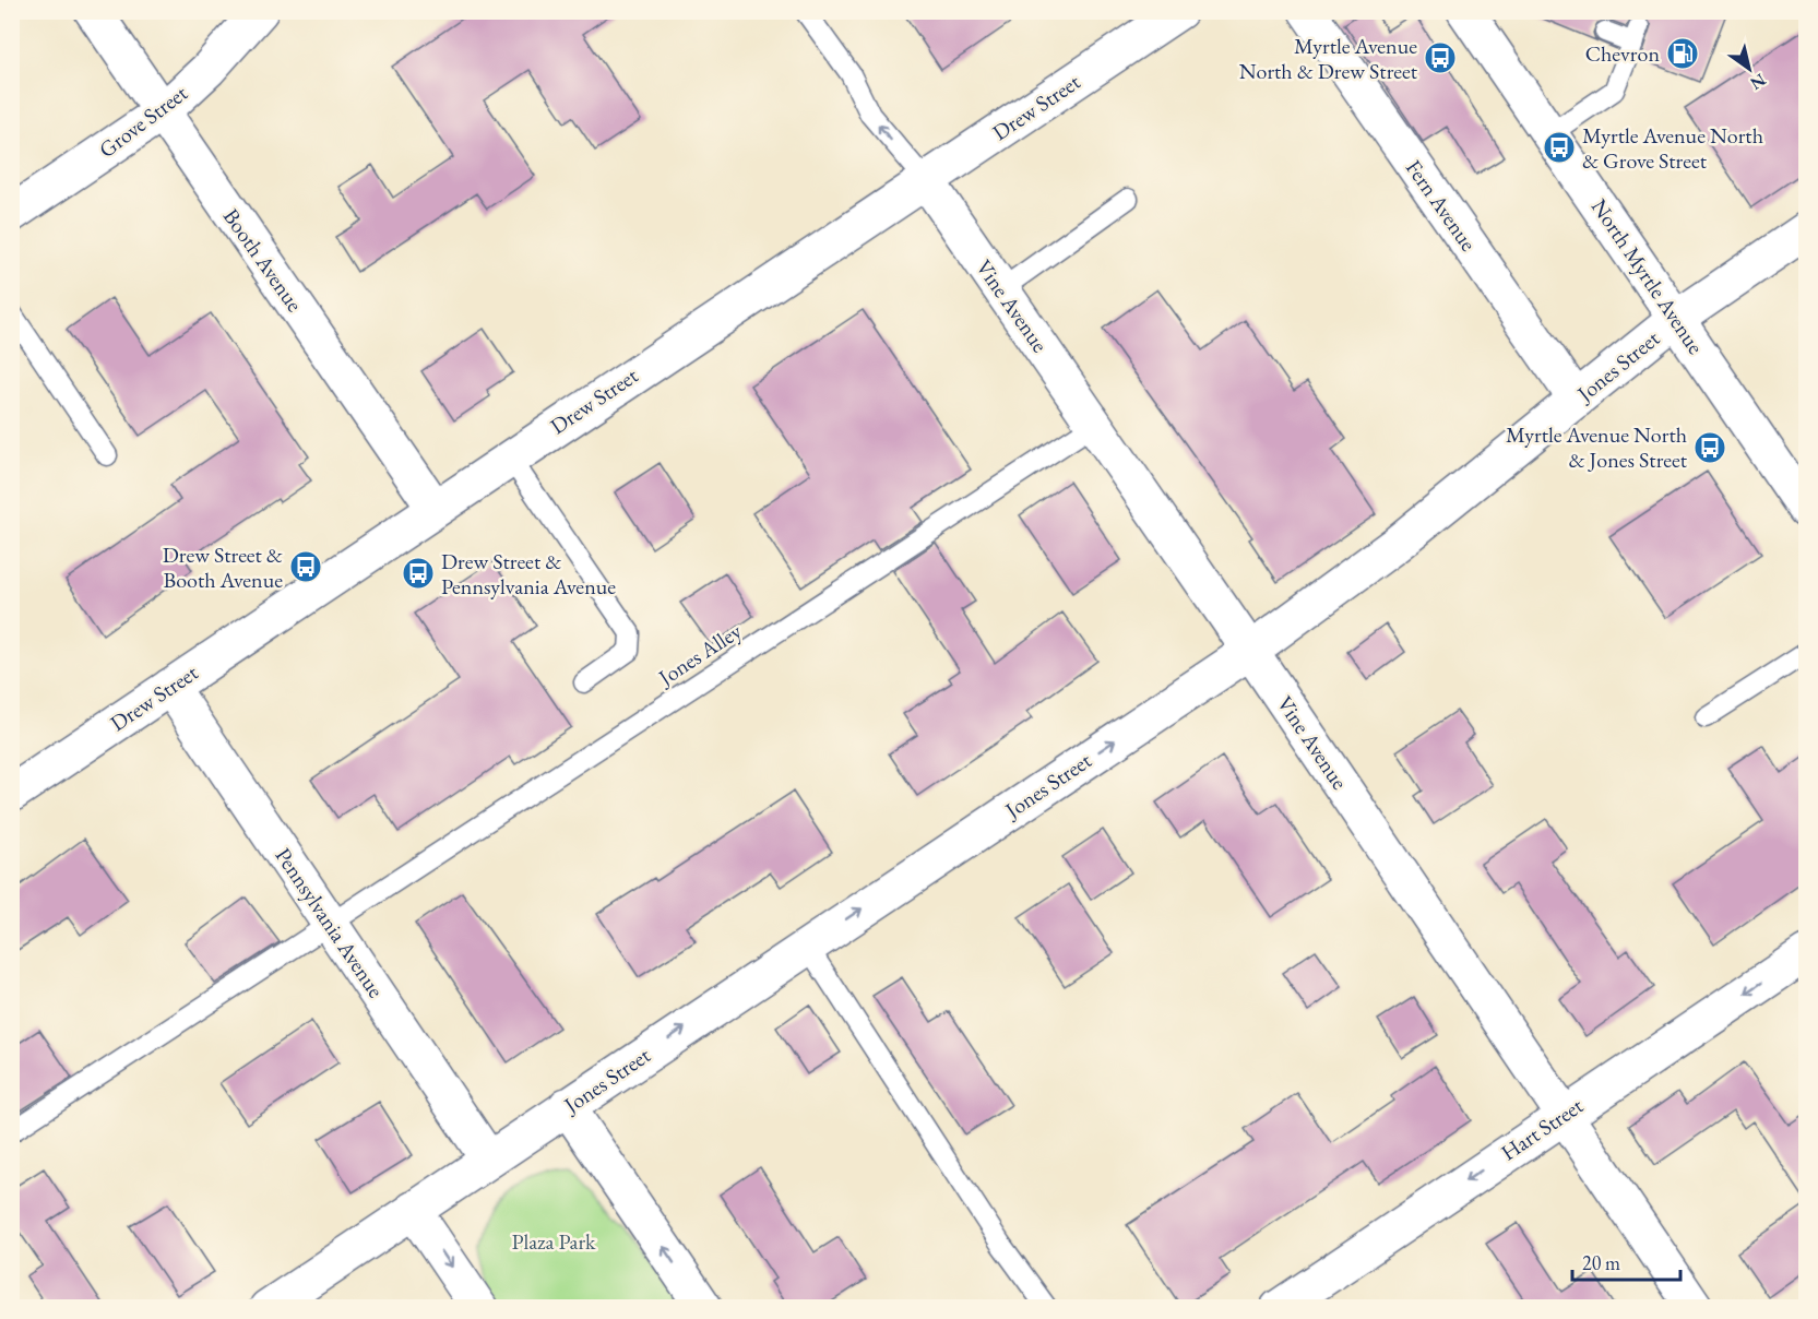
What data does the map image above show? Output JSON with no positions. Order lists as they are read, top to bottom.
{
  "streets": {
    "street": [
      "Drew Street",
      "Grove Street",
      "Fern Avenue",
      "Booth Avenue",
      "North Myrtle Avenue",
      "Vine Avenue",
      "Jones Street",
      "Pennsylvania Avenue",
      "Hart Street"
    ],
    "lane": ["Jones Alley"]
  },
  "crossings": [
    ["Drew Street", "Booth Avenue"],
    ["Drew Street", "Vine Avenue"],
    ["Drew Street", "Pennsylvania Avenue"],
    ["Grove Street", "Booth Avenue"],
    ["Fern Avenue", "Jones Street"],
    ["North Myrtle Avenue", "Jones Street"],
    ["Vine Avenue", "Jones Street"],
    ["Vine Avenue", "Jones Alley"],
    ["Vine Avenue", "Hart Street"],
    ["Jones Street", "Pennsylvania Avenue"],
    ["Jones Alley", "Pennsylvania Avenue"]
  ],
  "one_way": ["Jones Street", "Hart Street"],
  "parks": ["Plaza Park"],
  "places": {
    "fuel station": ["Chevron"],
    "bus stop": [
      "Myrtle Avenue North & Drew Street",
      "Myrtle Avenue North & Grove Street",
      "Myrtle Avenue North & Jones Street",
      "Drew Street & Booth Avenue",
      "Drew Street & Pennsylvania Avenue"
    ]
  },
  "scale_bar": "20 m",
  "north": "bottom right"
}
